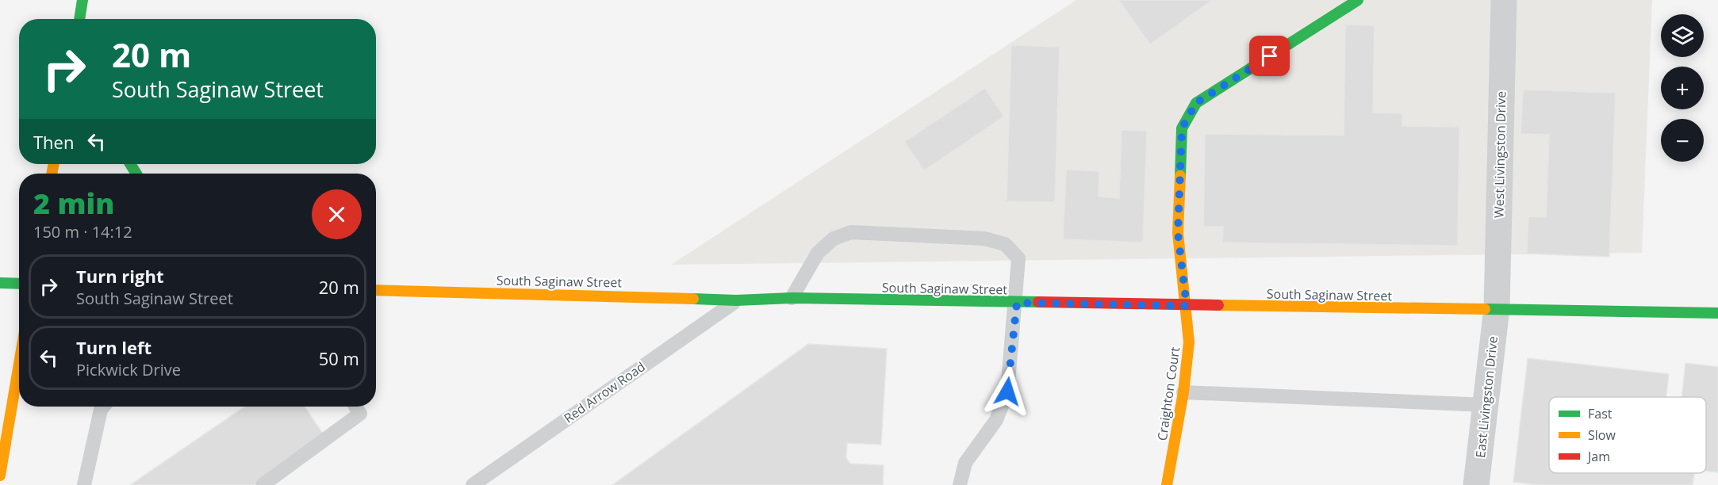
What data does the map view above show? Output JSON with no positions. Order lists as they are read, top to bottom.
{
  "streets": {
    "main road": ["South Saginaw Street", "Craighton Court"],
    "street": ["West Livingston Drive", "East Livingston Drive"],
    "lane": ["Red Arrow Road"]
  },
  "crossings": [
    ["West Livingston Drive", "South Saginaw Street"],
    ["West Livingston Drive", "East Livingston Drive"],
    ["South Saginaw Street", "Red Arrow Road"],
    ["South Saginaw Street", "Craighton Court"],
    ["South Saginaw Street", "East Livingston Drive"]
  ],
  "legend": ["Fast", "Slow", "Jam"],
  "page": {
    "map_buttons": ["+", "−"],
    "turn": ["20 m", "South Saginaw Street"],
    "then": "Then",
    "heading": ["2 min", "150 m · 14:12"],
    "list": [
      {
        "name": "Turn right",
        "note": "South Saginaw Street",
        "value": "20 m"
      },
      {
        "name": "Turn left",
        "note": "Pickwick Drive",
        "value": "50 m"
      }
    ]
  }
}
